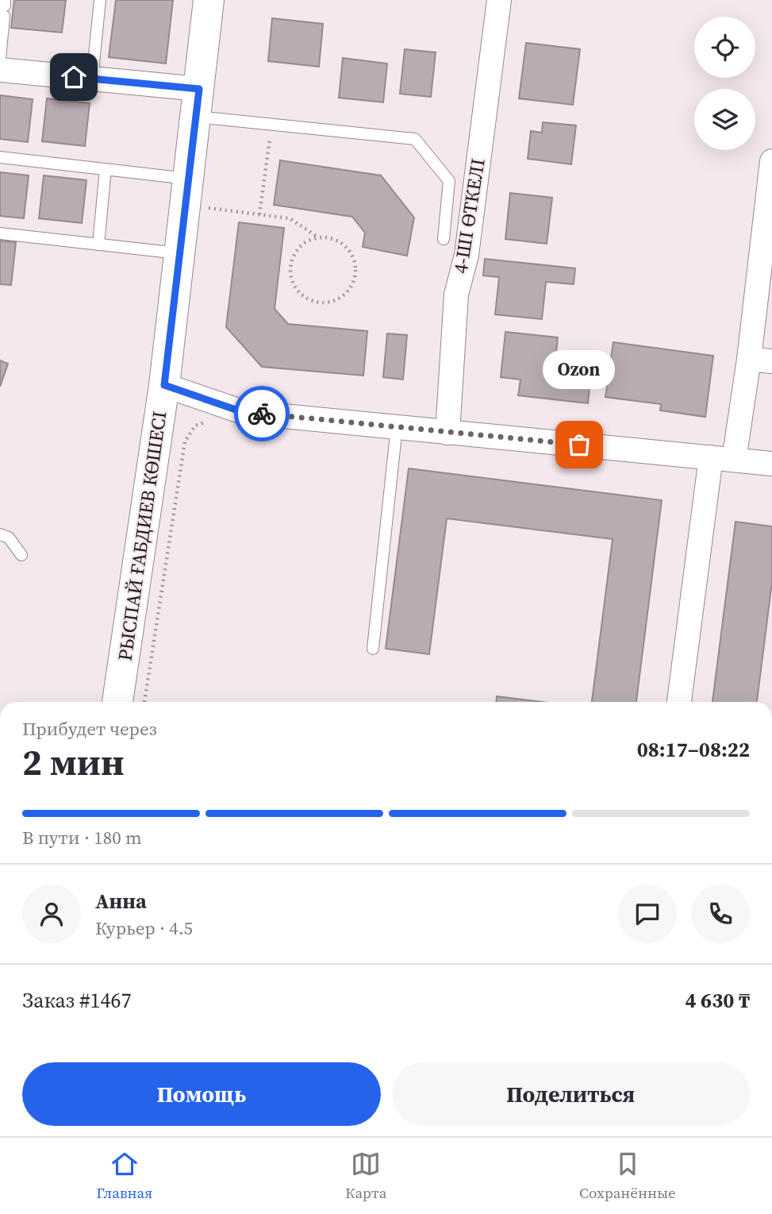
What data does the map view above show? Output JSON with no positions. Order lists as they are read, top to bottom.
{
  "streets": {
    "street": ["4-ШІ ӨТКЕЛІ", "РЫСПАЙ ҒАБДИЕВ КӨШЕСІ"]
  },
  "places": ["Ozon"],
  "page": {
    "bubble": "Ozon",
    "heading": ["2 мин", "Прибудет через", "08:17–08:22"],
    "panel": [
      "Анна",
      "Курьер · 4.5",
      "Заказ #1467",
      "4 630 ₸"
    ],
    "bar": "В пути · 180 m",
    "buttons": ["Помощь", "Поделиться"],
    "tabs": ["Главная", "Карта", "Сохранённые"]
  }
}
